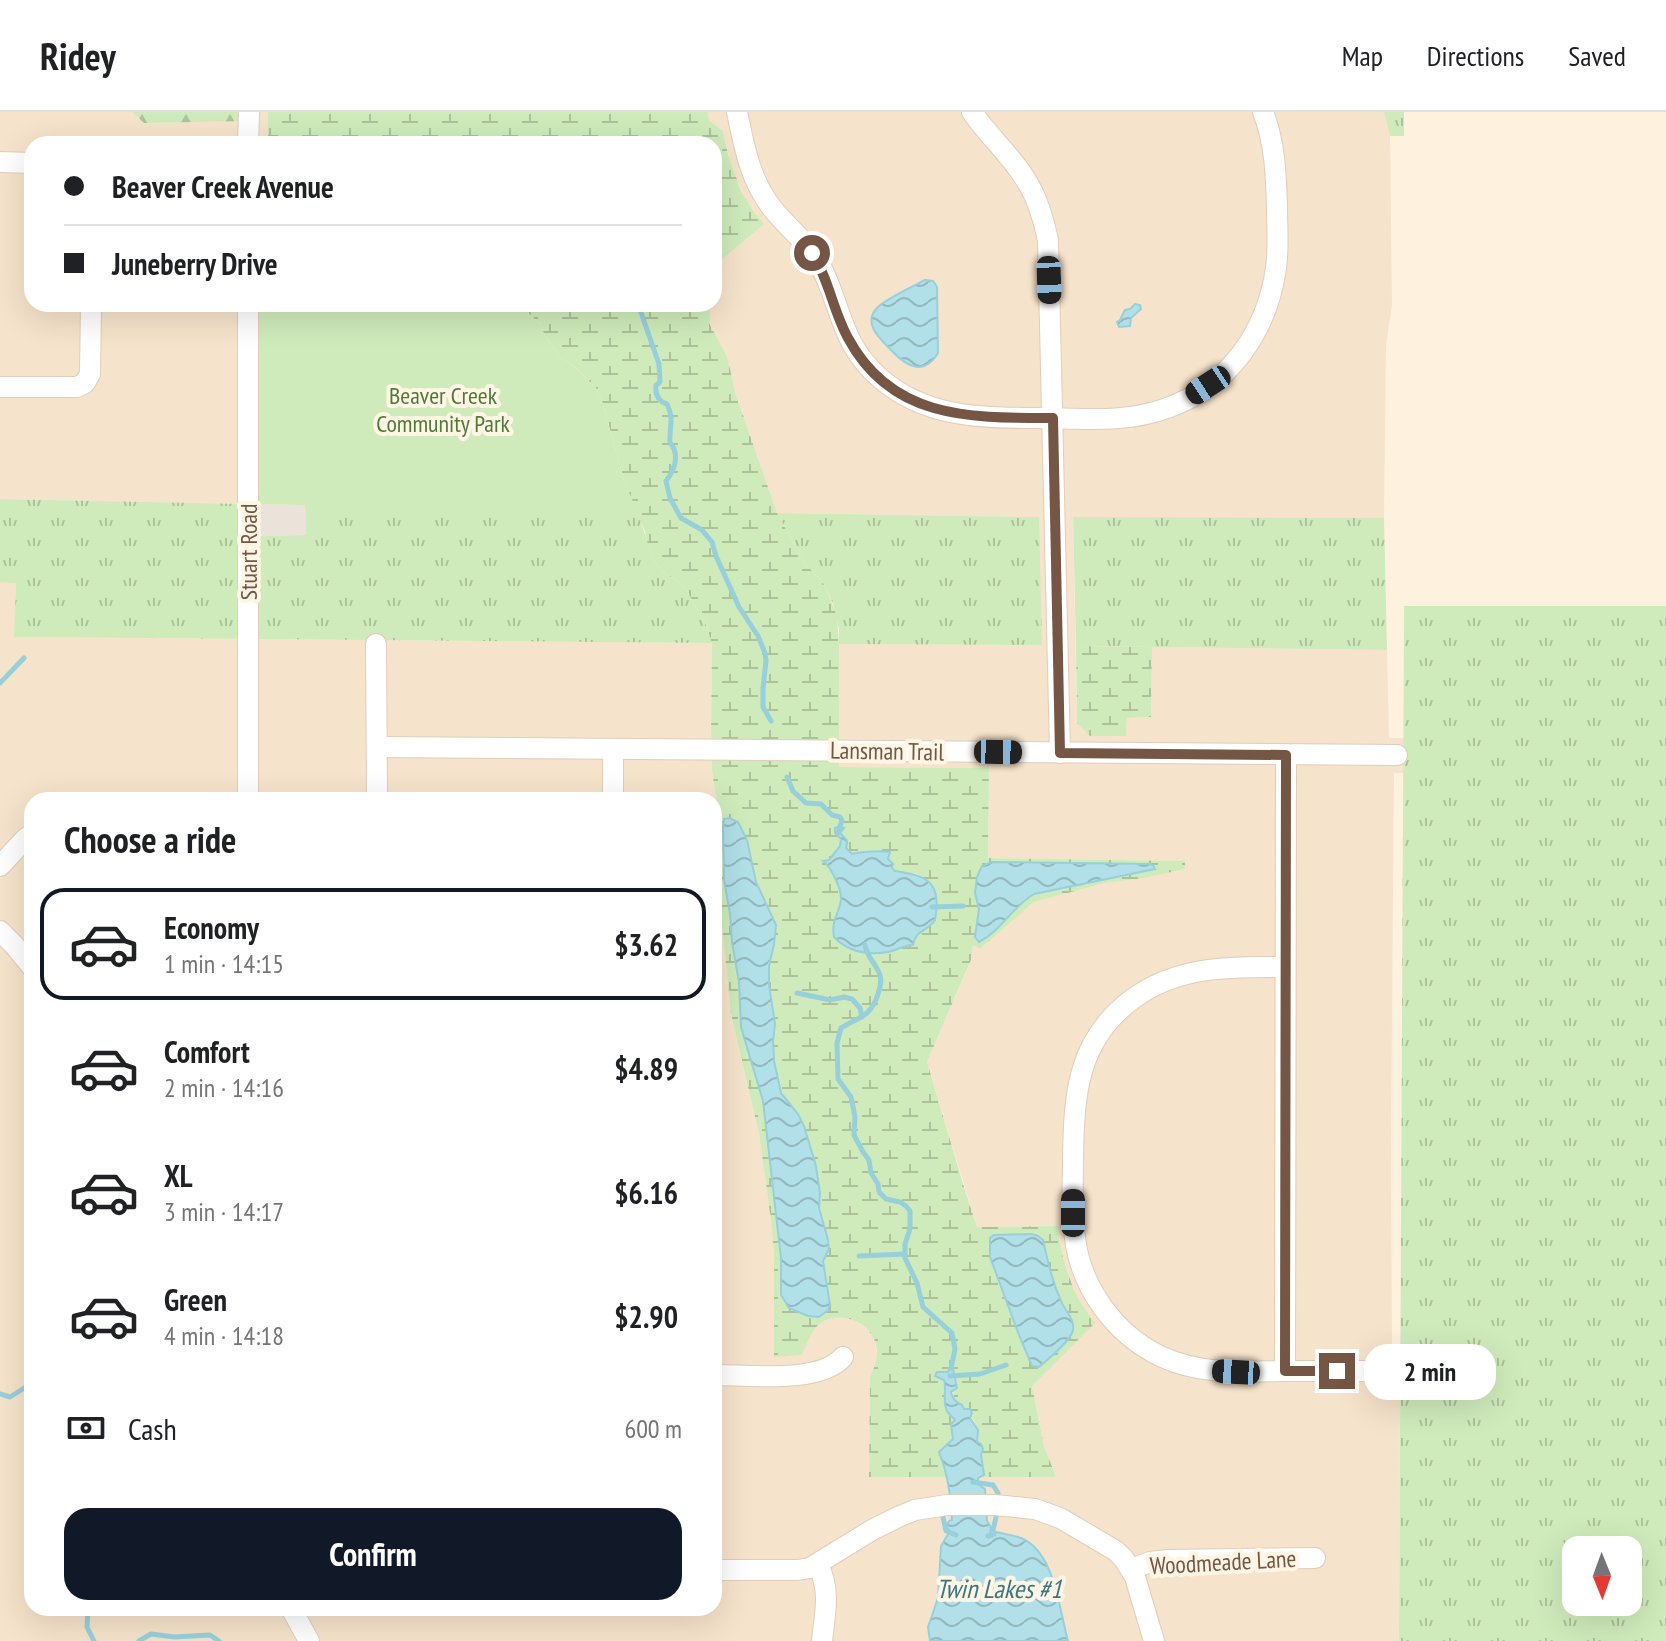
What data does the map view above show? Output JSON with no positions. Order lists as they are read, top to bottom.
{
  "streets": {
    "street": ["Stuart Road", "Lansman Trail", "Woodmeade Lane"]
  },
  "water": ["Twin Lakes #1"],
  "parks": ["Beaver Creek Community Park"],
  "north": "bottom",
  "page": {
    "header": "Ridey",
    "nav": ["Map", "Directions", "Saved"],
    "banner": ["Beaver Creek Avenue", "Juneberry Drive"],
    "heading": "Choose a ride",
    "list": [
      {
        "name": "Economy",
        "note": "1 min · 14:15",
        "value": "$3.62"
      },
      {
        "name": "Comfort",
        "note": "2 min · 14:16",
        "value": "$4.89"
      },
      {
        "name": "XL",
        "note": "3 min · 14:17",
        "value": "$6.16"
      },
      {
        "name": "Green",
        "note": "4 min · 14:18",
        "value": "$2.90"
      }
    ],
    "bubble": "2 min",
    "pay": ["Cash", "600 m"],
    "buttons": "Confirm"
  }
}
